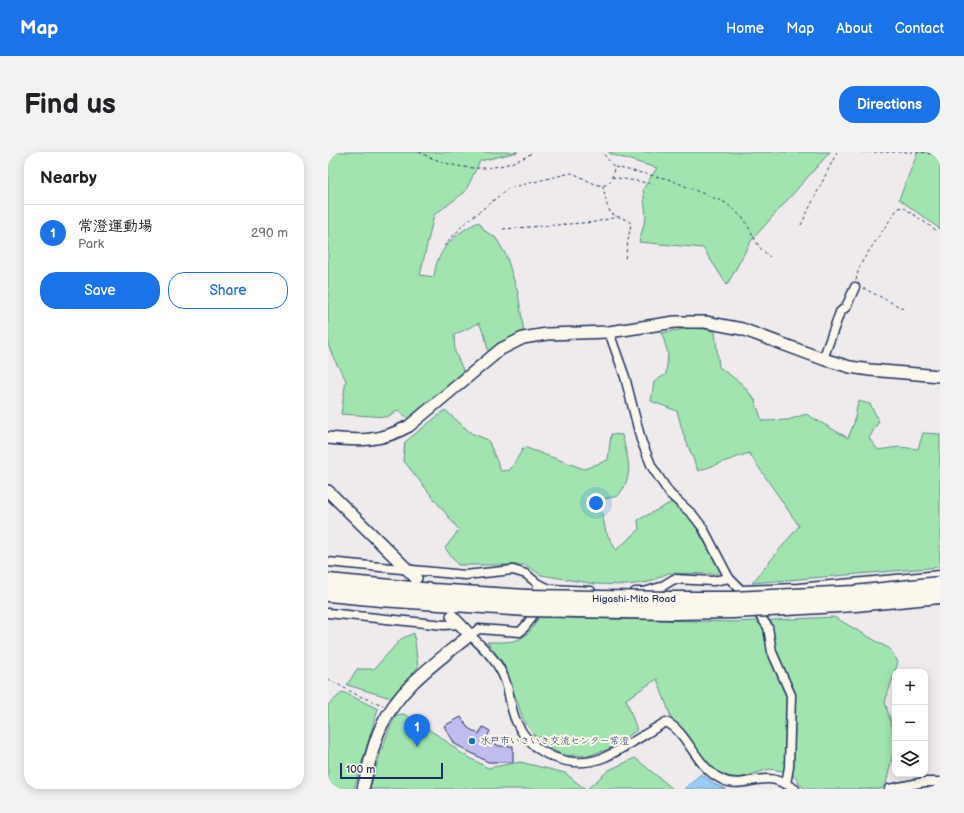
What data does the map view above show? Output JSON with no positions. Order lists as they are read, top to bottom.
{
  "streets": {
    "highway": ["Higashi-Mito Road"]
  },
  "places": ["水戸市いきいき交流センター常澄"],
  "scale_bar": "100 m",
  "page": {
    "header": "Map",
    "nav": [
      "Home",
      "Map",
      "About",
      "Contact"
    ],
    "buttons": [
      "Directions",
      ["Save", "Share"]
    ],
    "title": "Find us",
    "heading": "Nearby",
    "list": [
      {
        "mark": "1",
        "name": "常澄運動場",
        "note": "Park",
        "value": "290 m"
      }
    ],
    "map_buttons": ["+", "−"],
    "pins": "1",
    "scale": "100 m"
  }
}
